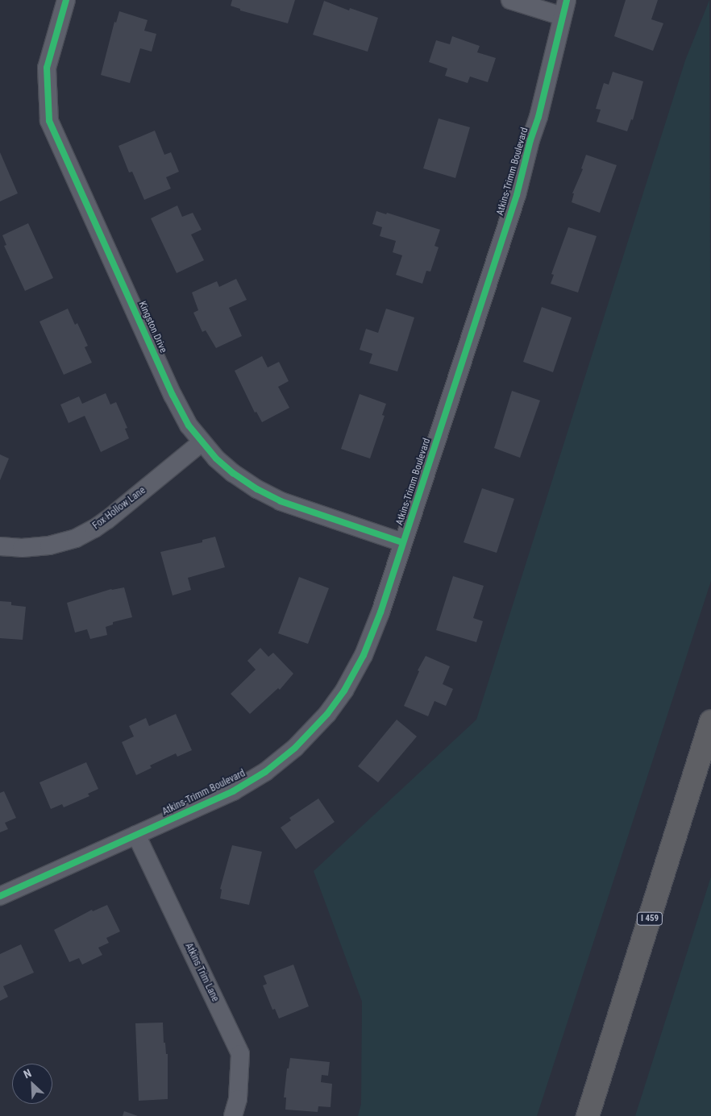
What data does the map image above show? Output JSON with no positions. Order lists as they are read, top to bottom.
{
  "streets": {
    "highway": ["I 459"],
    "street": [
      "Atkins-Trimm Boulevard",
      "Kingston Drive",
      "Fox Hollow Lane",
      "Atkins Trim Lane"
    ]
  },
  "crossings": [
    ["Atkins-Trimm Boulevard", "Kingston Drive"],
    ["Atkins-Trimm Boulevard", "Atkins Trim Lane"],
    ["Kingston Drive", "Fox Hollow Lane"]
  ],
  "north": "top left"
}
